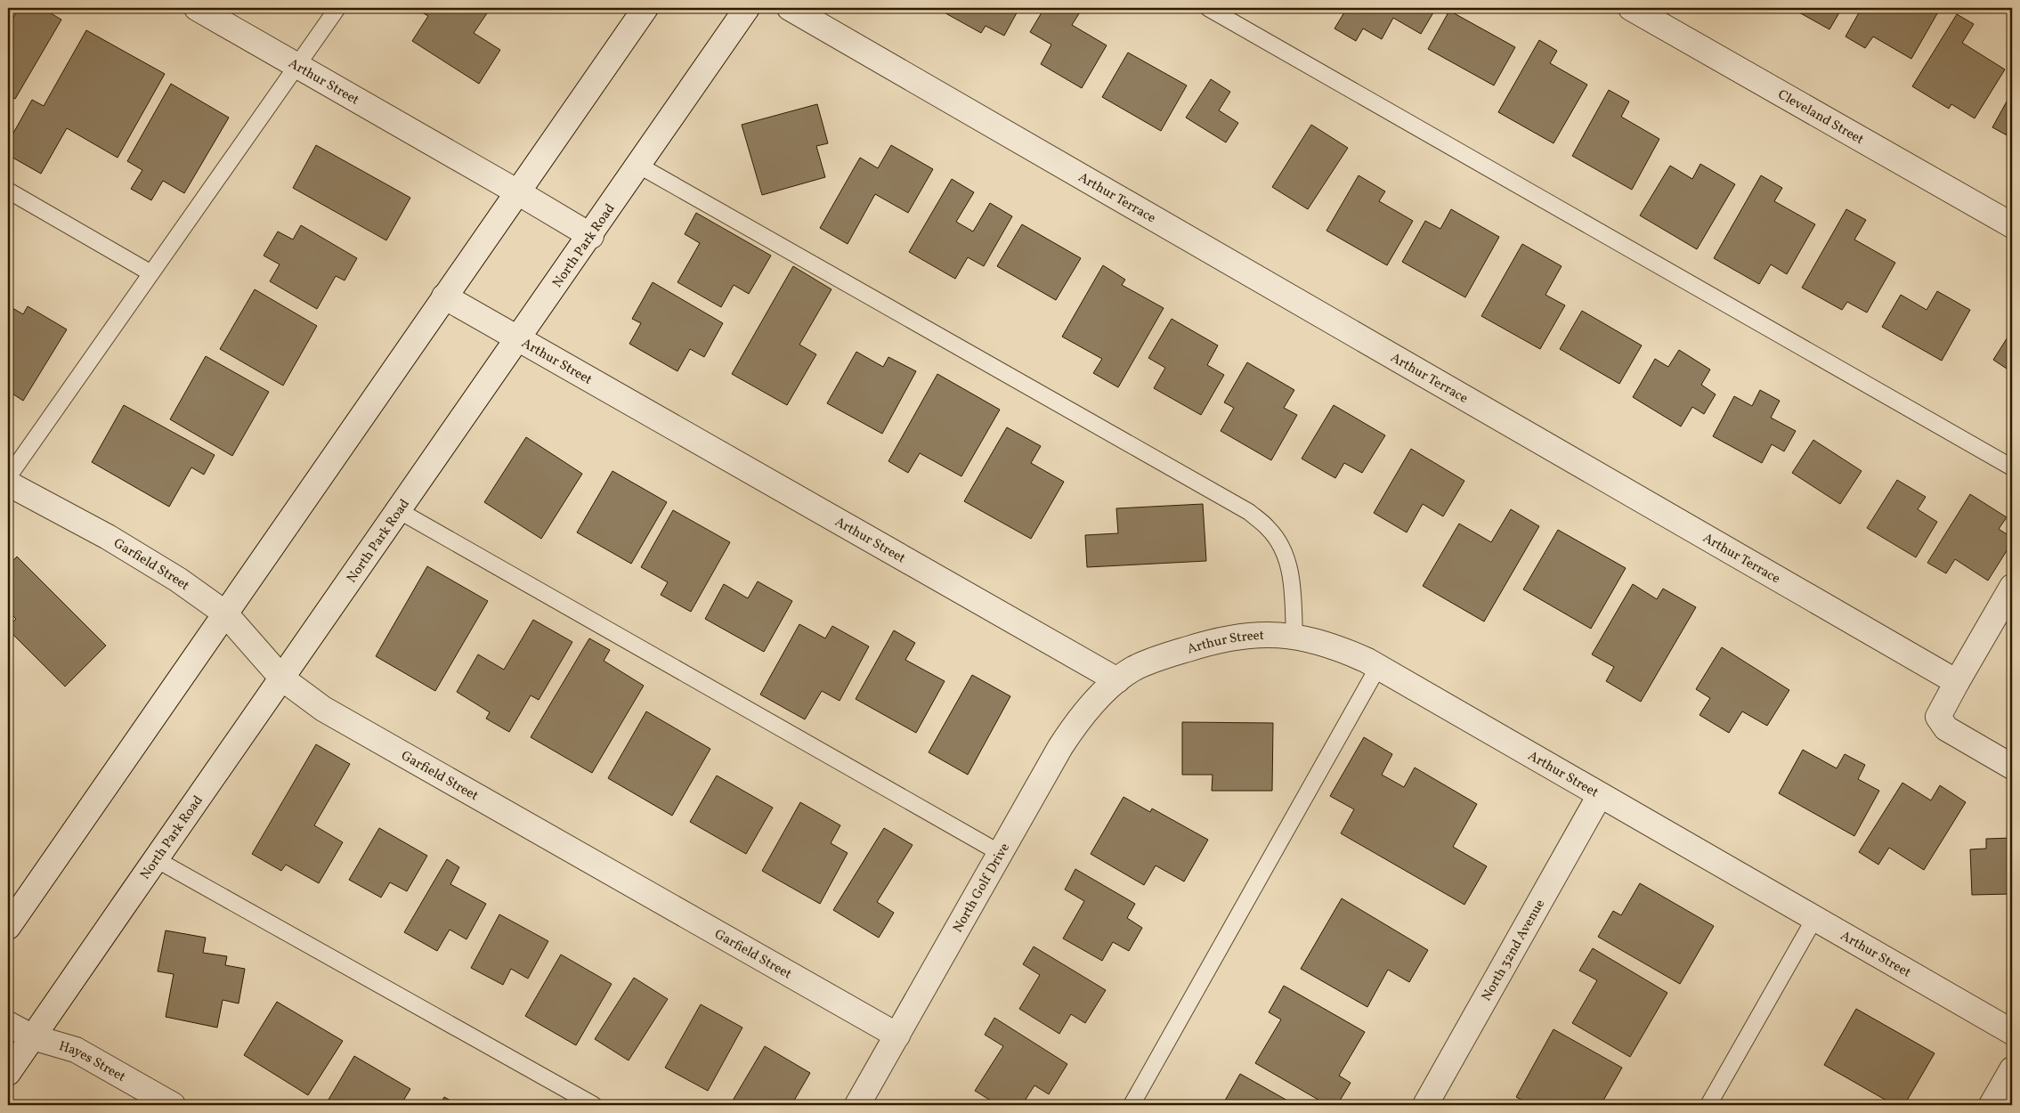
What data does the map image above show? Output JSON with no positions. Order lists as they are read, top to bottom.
{
  "streets": {
    "street": [
      "Arthur Street",
      "Cleveland Street",
      "Arthur Terrace",
      "North Park Road",
      "Garfield Street",
      "North Golf Drive",
      "North 32nd Avenue",
      "Hayes Street"
    ]
  },
  "crossings": [
    ["Arthur Street", "North Park Road"],
    ["Arthur Street", "North Golf Drive"],
    ["Arthur Street", "North 32nd Avenue"],
    ["North Park Road", "Garfield Street"],
    ["North Park Road", "Hayes Street"],
    ["Garfield Street", "North Golf Drive"]
  ]
}
